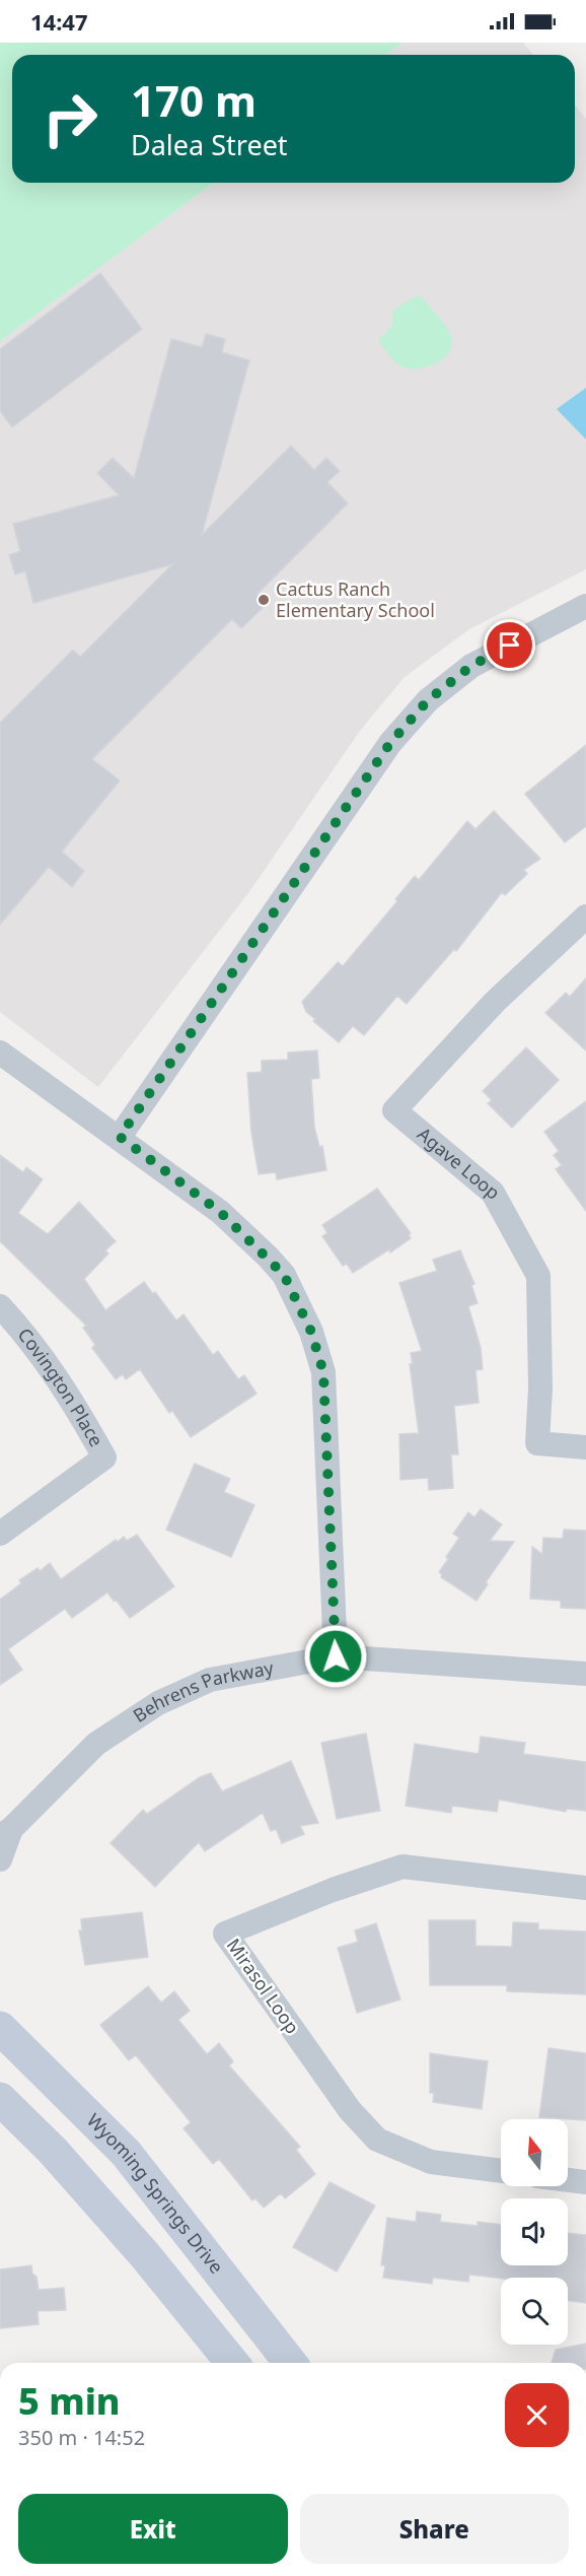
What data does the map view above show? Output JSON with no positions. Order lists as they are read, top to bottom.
{
  "streets": {
    "street": [
      "Agave Loop",
      "Covington Place",
      "Behrens Parkway",
      "Mirasol Loop",
      "Wyoming Springs Drive"
    ]
  },
  "places": ["Cactus Ranch Elementary School"],
  "north": "top",
  "page": {
    "status": "14:47",
    "turn": ["170 m", "Dalea Street"],
    "heading": ["5 min", "350 m · 14:52"],
    "buttons": ["Exit", "Share"]
  }
}
